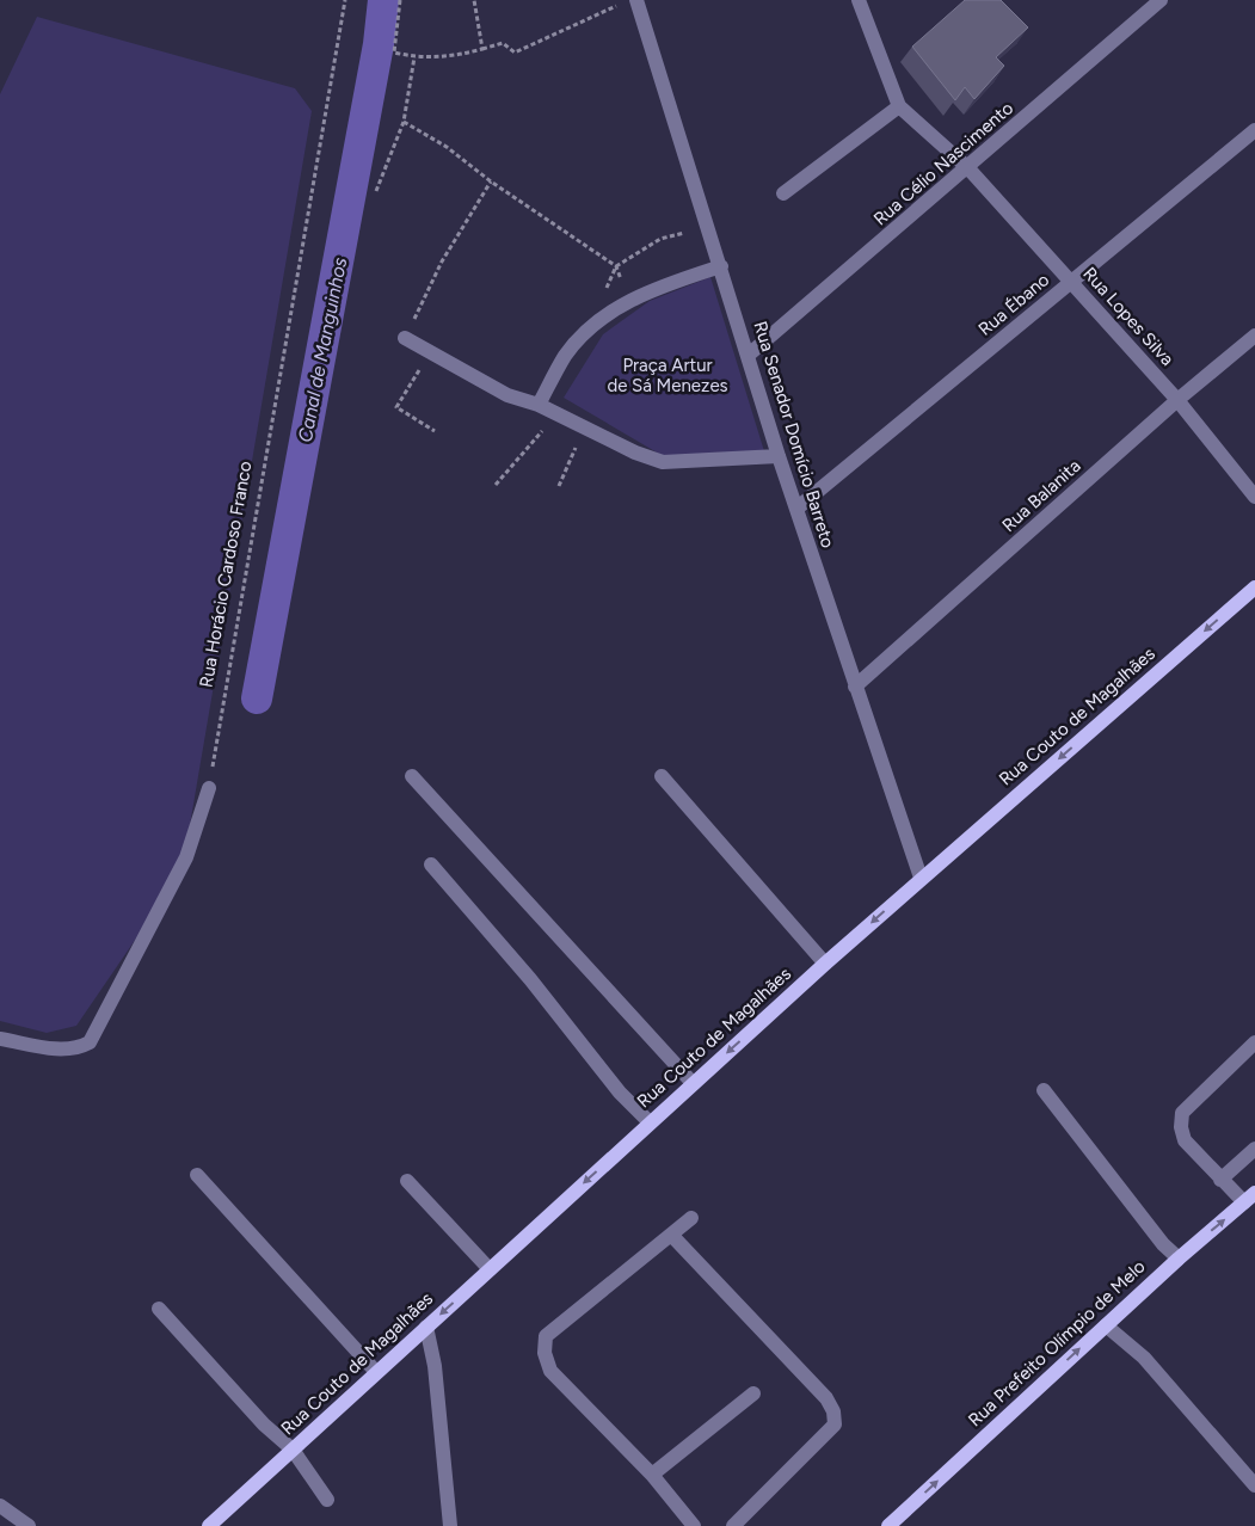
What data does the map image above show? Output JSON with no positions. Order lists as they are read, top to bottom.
{
  "streets": {
    "main road": ["Rua Couto de Magalhães", "Rua Prefeito Olímpio de Melo"],
    "street": [
      "Rua Célio Nascimento",
      "Rua Ébano",
      "Rua Lopes Silva",
      "Rua Senador Domício Barreto",
      "Rua Balanita"
    ],
    "path": ["Rua Horácio Cardoso Franco"]
  },
  "crossings": [
    ["Rua Célio Nascimento", "Rua Lopes Silva"],
    ["Rua Célio Nascimento", "Rua Senador Domício Barreto"],
    ["Rua Ébano", "Rua Lopes Silva"],
    ["Rua Ébano", "Rua Senador Domício Barreto"],
    ["Rua Lopes Silva", "Rua Balanita"],
    ["Rua Senador Domício Barreto", "Rua Balanita"],
    ["Rua Senador Domício Barreto", "Rua Couto de Magalhães"]
  ],
  "one_way": ["Rua Couto de Magalhães", "Rua Prefeito Olímpio de Melo"],
  "water": ["Canal de Manguinhos"],
  "parks": ["Praça Artur de Sá Menezes"]
}
